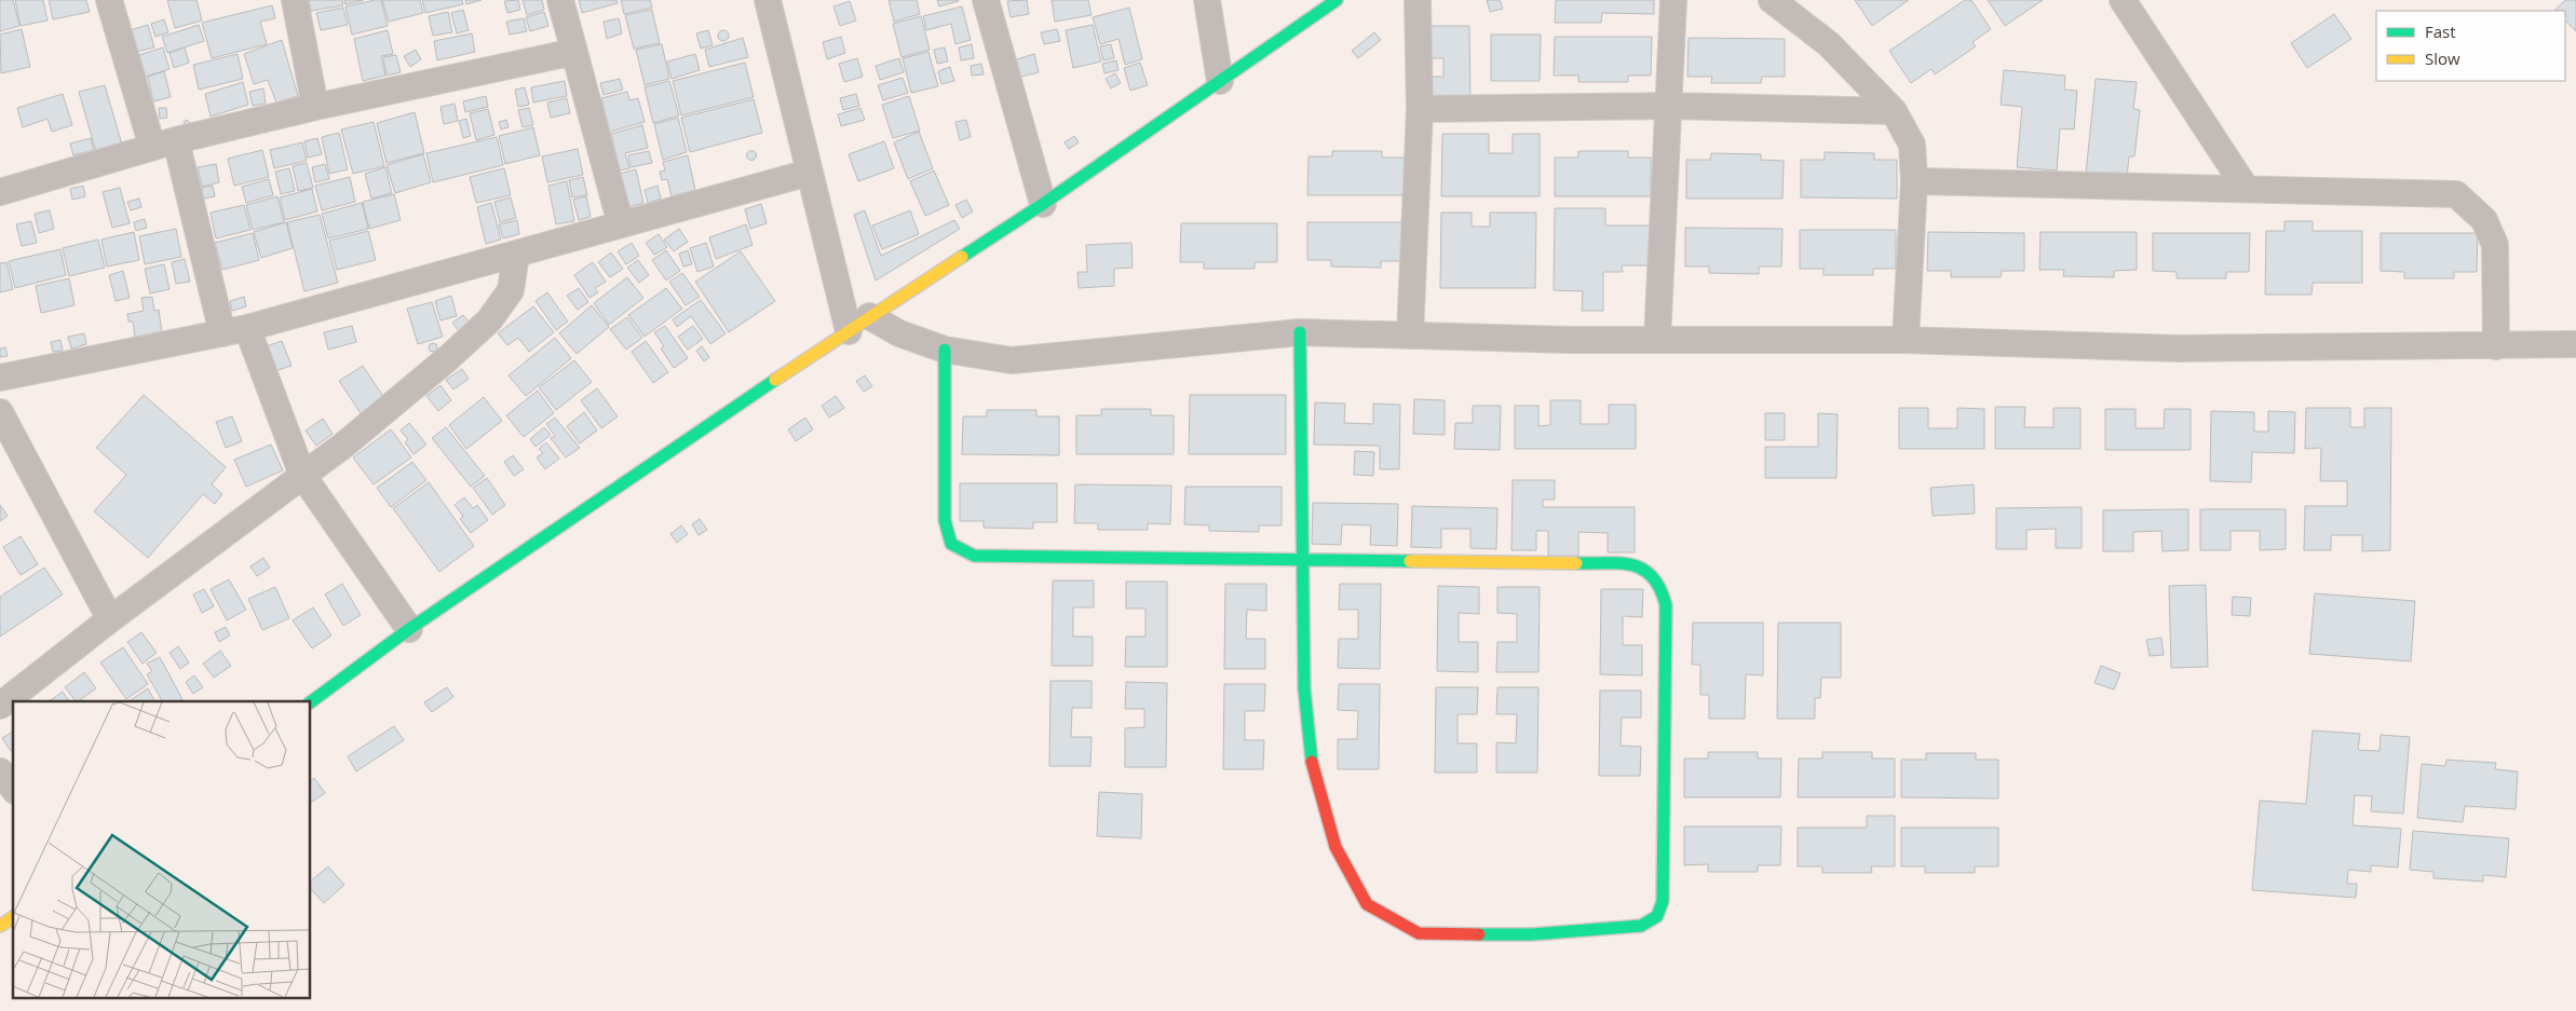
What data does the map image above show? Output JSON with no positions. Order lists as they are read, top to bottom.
{
  "legend": ["Fast", "Slow"]
}
